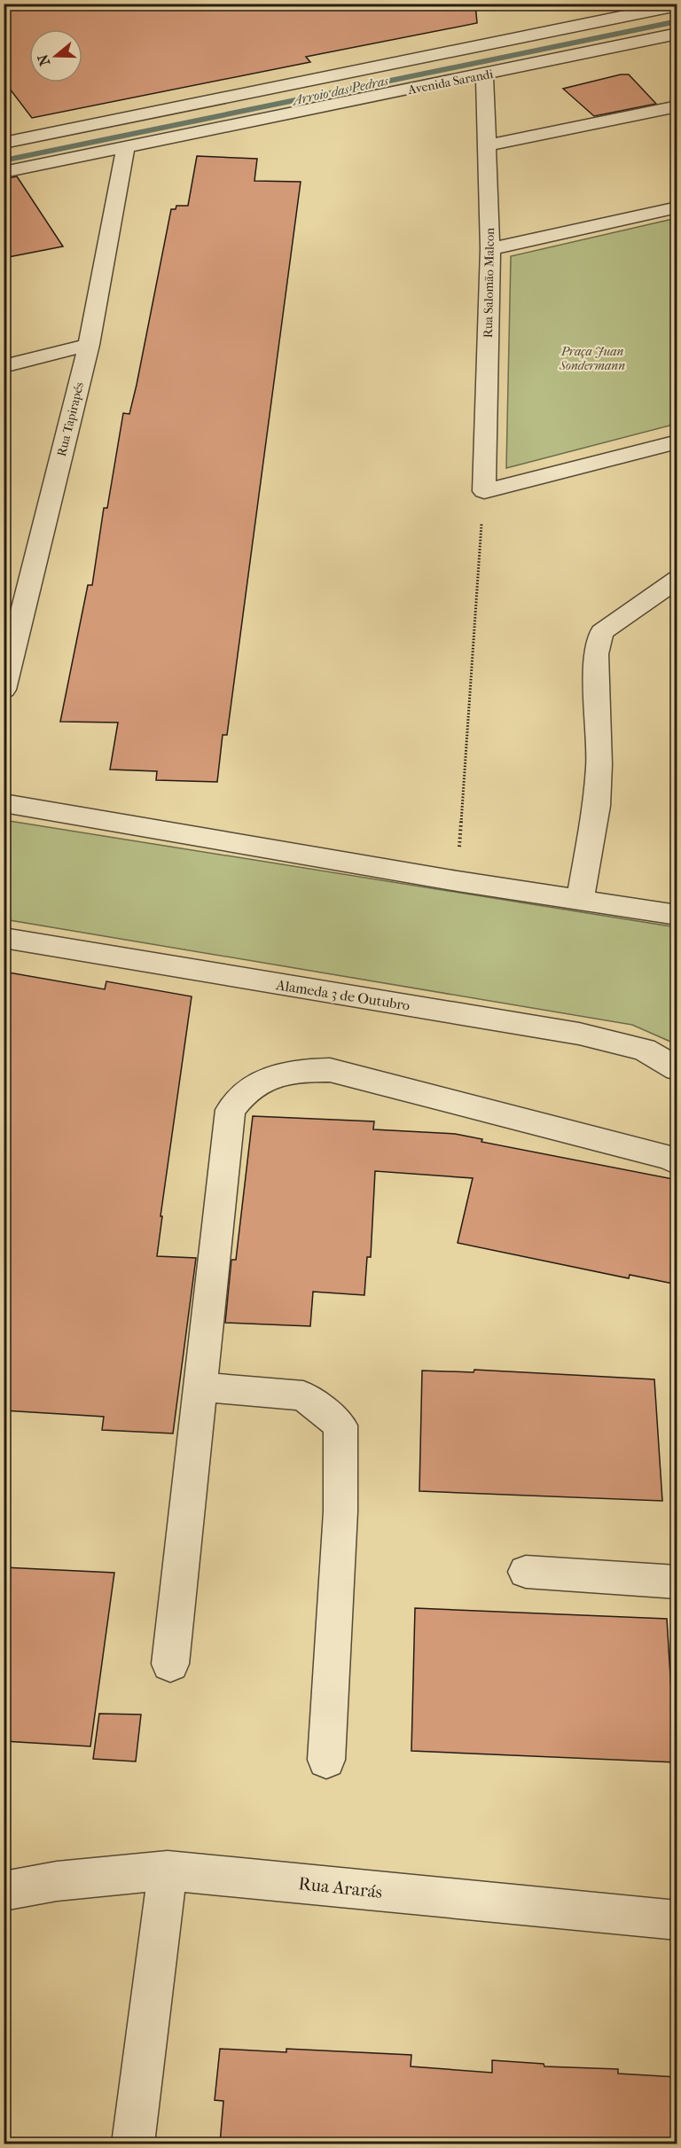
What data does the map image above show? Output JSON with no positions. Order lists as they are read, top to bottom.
{
  "streets": {
    "street": [
      "Avenida Sarandi",
      "Rua Salomão Malcon",
      "Rua Tapirapés",
      "Alameda 3 de Outubro",
      "Rua Ararás"
    ]
  },
  "crossings": [
    ["Avenida Sarandi", "Rua Salomão Malcon"],
    ["Avenida Sarandi", "Rua Tapirapés"]
  ],
  "water": ["Arroio das Pedras"],
  "parks": ["Praça Juan Sondermann"],
  "north": "left"
}
